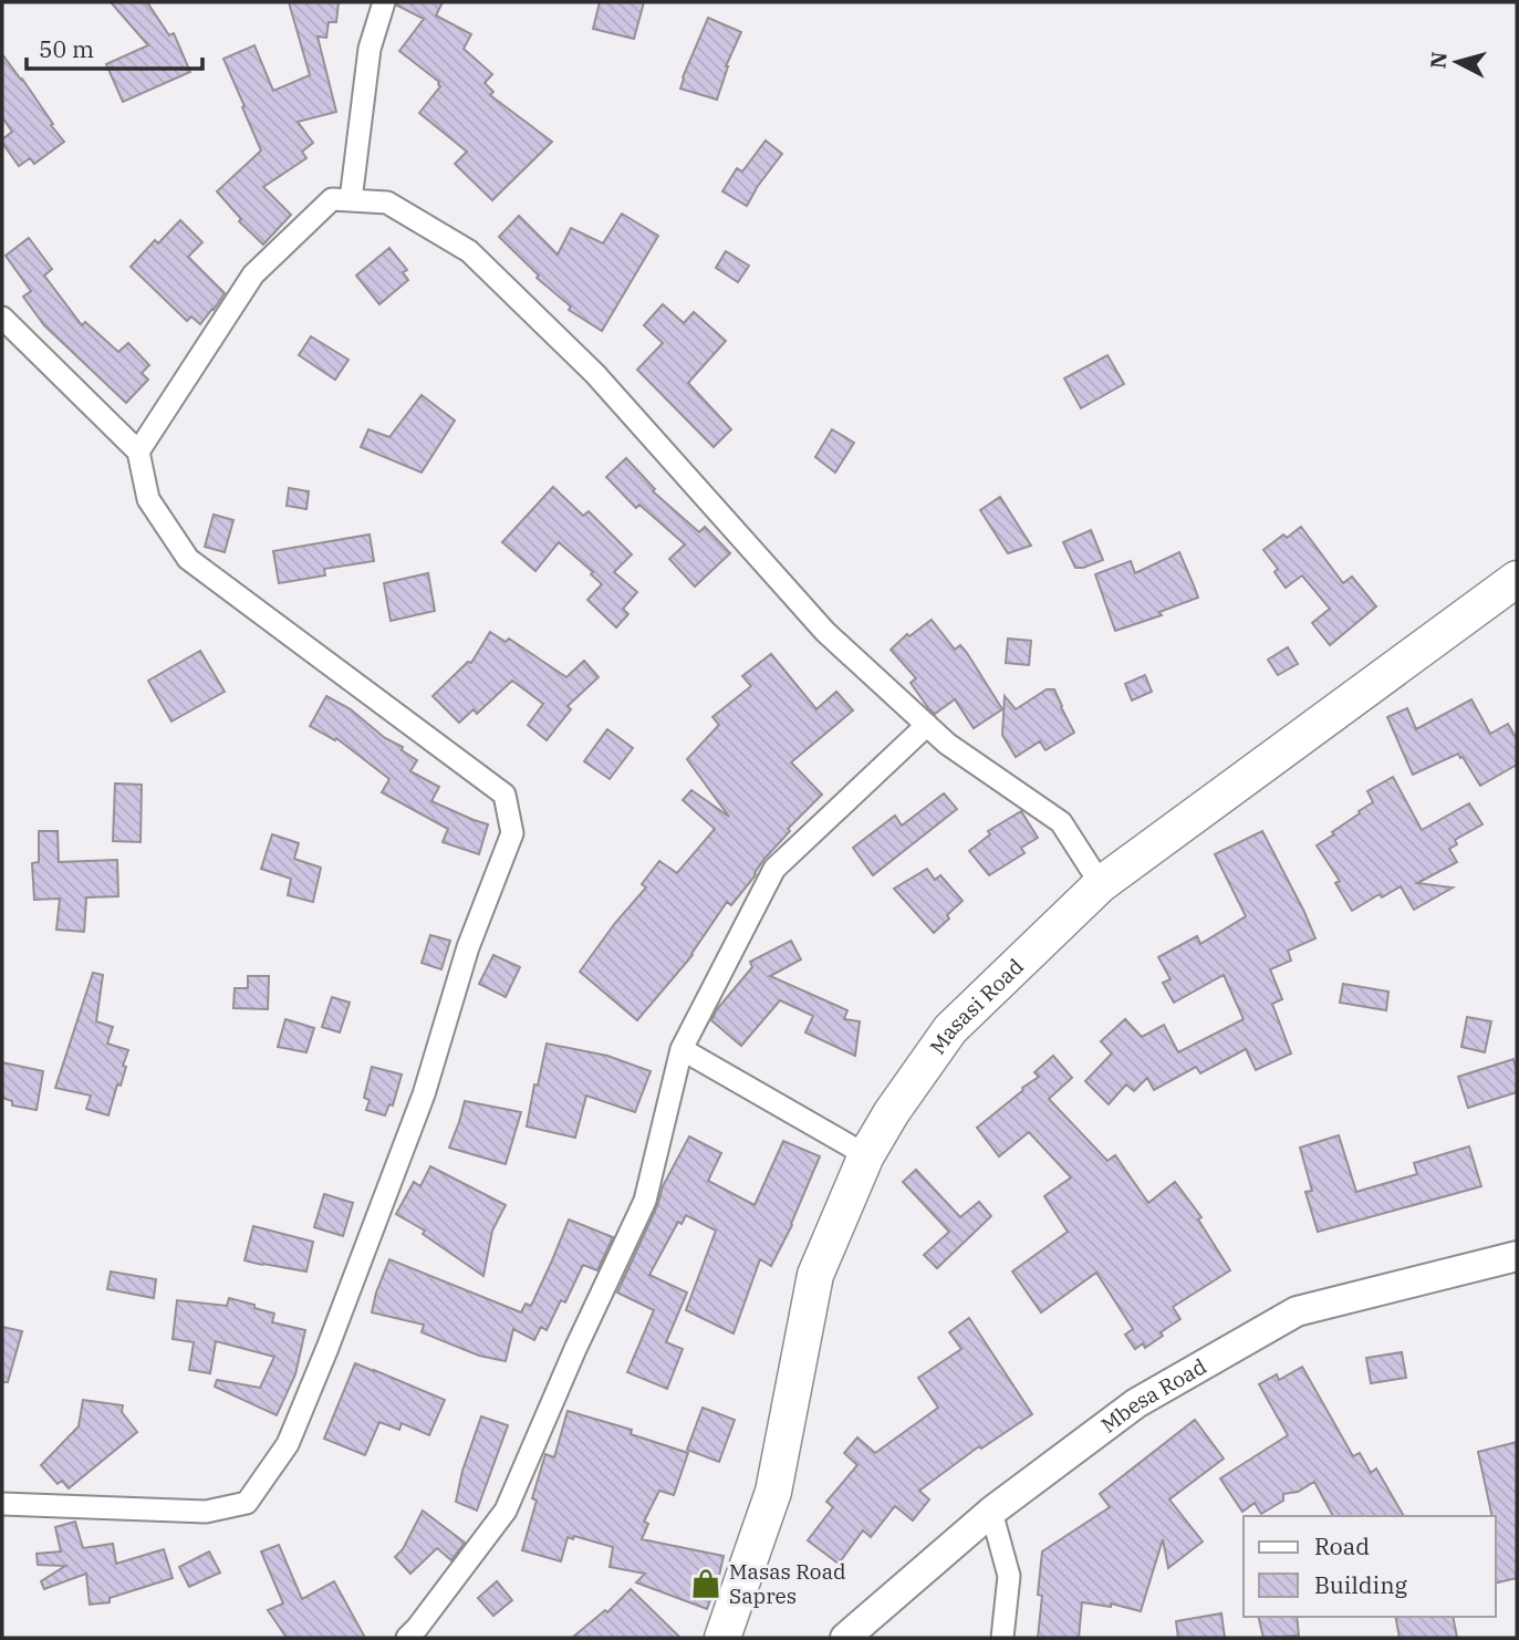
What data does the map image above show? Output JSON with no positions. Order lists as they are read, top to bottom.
{
  "streets": {
    "highway": ["Masasi Road"],
    "main road": ["Mbesa Road"]
  },
  "places": {
    "shop": ["Masas Road Sapres"]
  },
  "legend": ["Road", "Building"],
  "scale_bar": "50 m",
  "north": "left"
}
